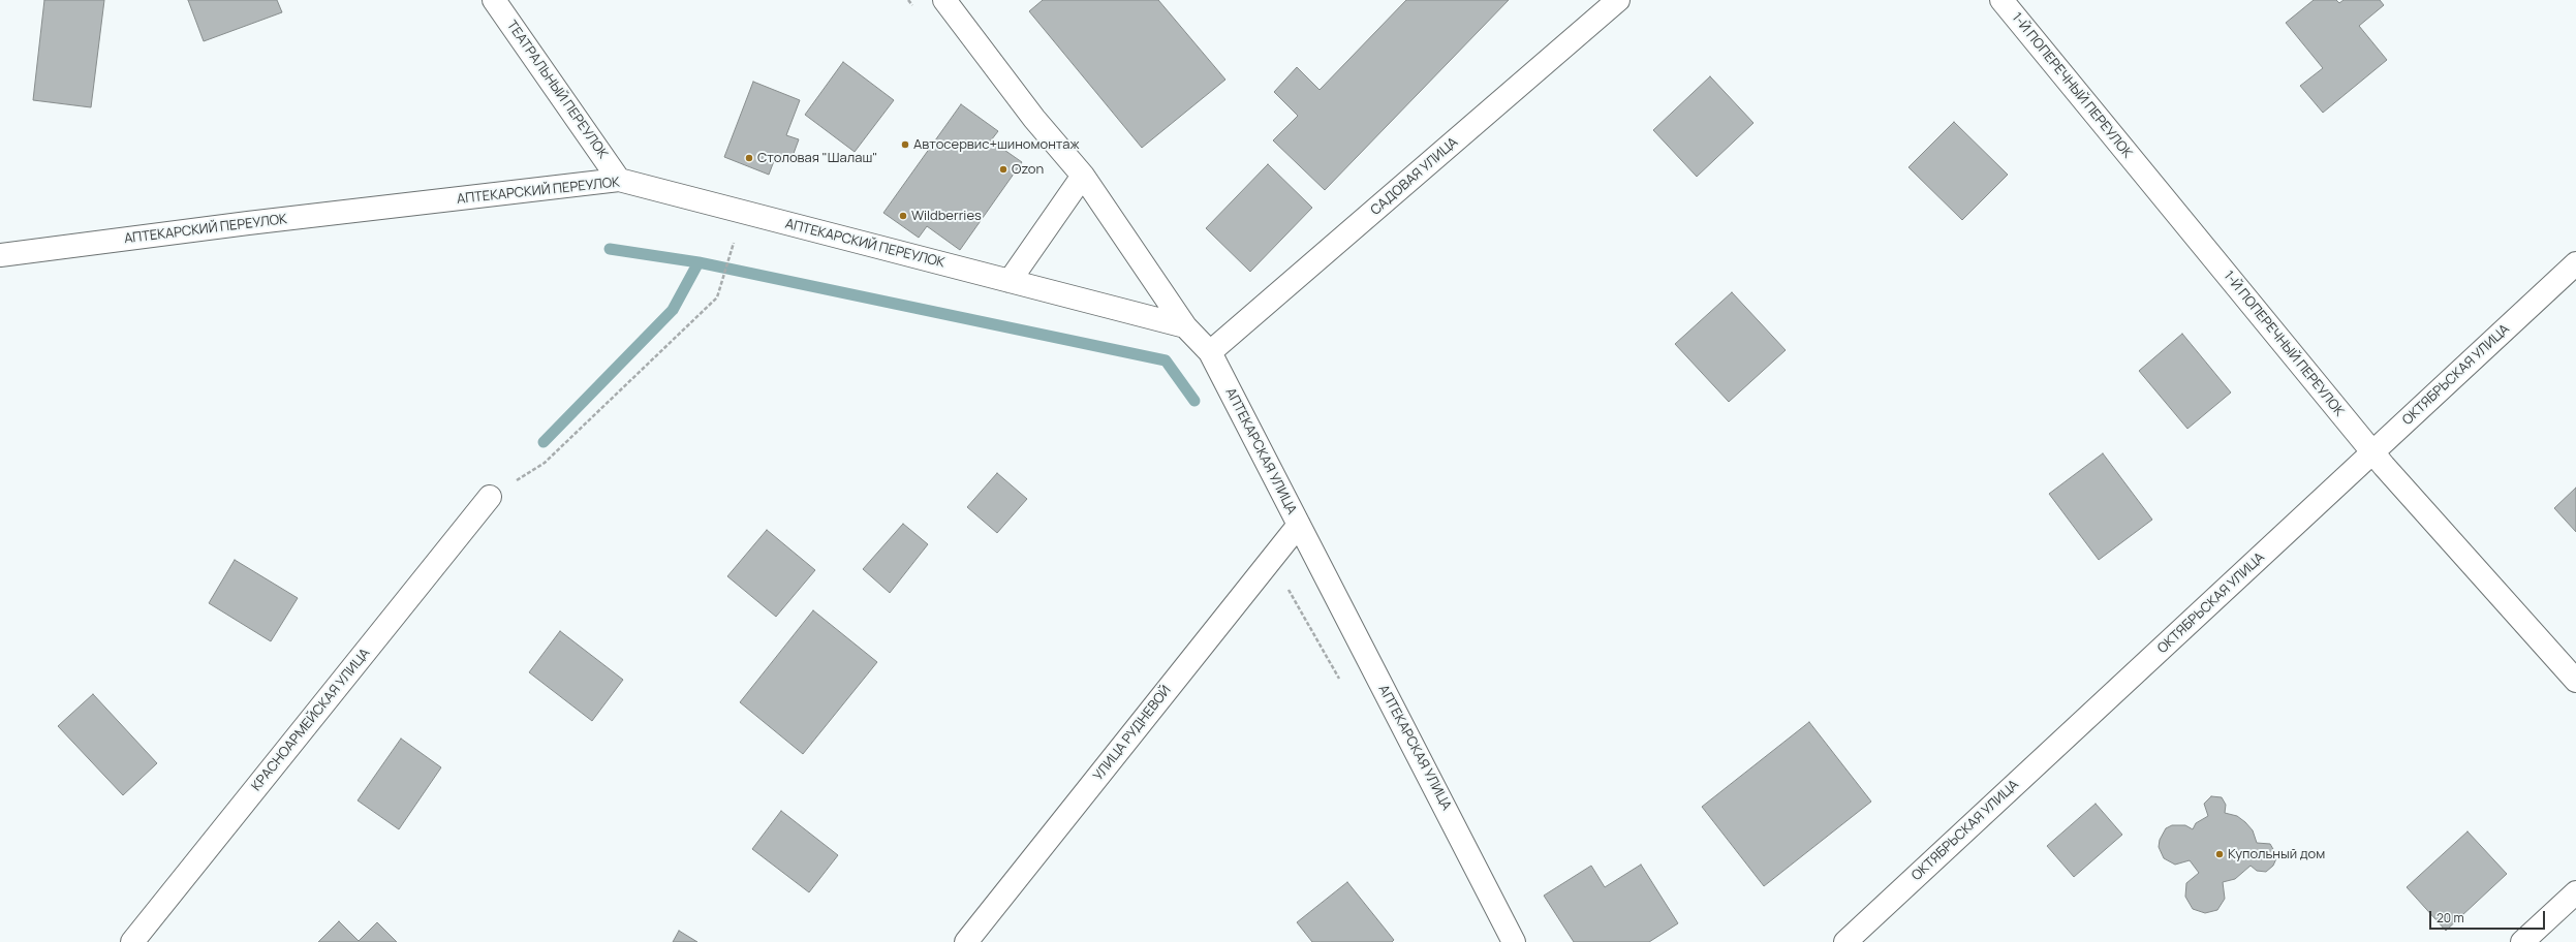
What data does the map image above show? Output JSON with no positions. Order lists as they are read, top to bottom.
{
  "streets": {
    "street": [
      "1-Й ПОПЕРЕЧНЫЙ ПЕРЕУЛОК",
      "ТЕАТРАЛЬНЫЙ ПЕРЕУЛОК",
      "САДОВАЯ УЛИЦА",
      "АПТЕКАРСКИЙ ПЕРЕУЛОК",
      "ОКТЯБРЬСКАЯ УЛИЦА",
      "АПТЕКАРСКАЯ УЛИЦА",
      "КРАСНОАРМЕЙСКАЯ УЛИЦА",
      "УЛИЦА РУДНЕВОЙ"
    ]
  },
  "crossings": [
    ["1-Й ПОПЕРЕЧНЫЙ ПЕРЕУЛОК", "ОКТЯБРЬСКАЯ УЛИЦА"],
    ["ТЕАТРАЛЬНЫЙ ПЕРЕУЛОК", "АПТЕКАРСКИЙ ПЕРЕУЛОК"],
    ["САДОВАЯ УЛИЦА", "АПТЕКАРСКАЯ УЛИЦА"],
    ["АПТЕКАРСКИЙ ПЕРЕУЛОК", "АПТЕКАРСКАЯ УЛИЦА"],
    ["АПТЕКАРСКАЯ УЛИЦА", "УЛИЦА РУДНЕВОЙ"]
  ],
  "places": [
    "Автосервис+шиномонтаж",
    "Столовая \"Шалаш\"",
    "Ozon",
    "Wildberries",
    "Купольный дом"
  ],
  "scale_bar": "20 m"
}
